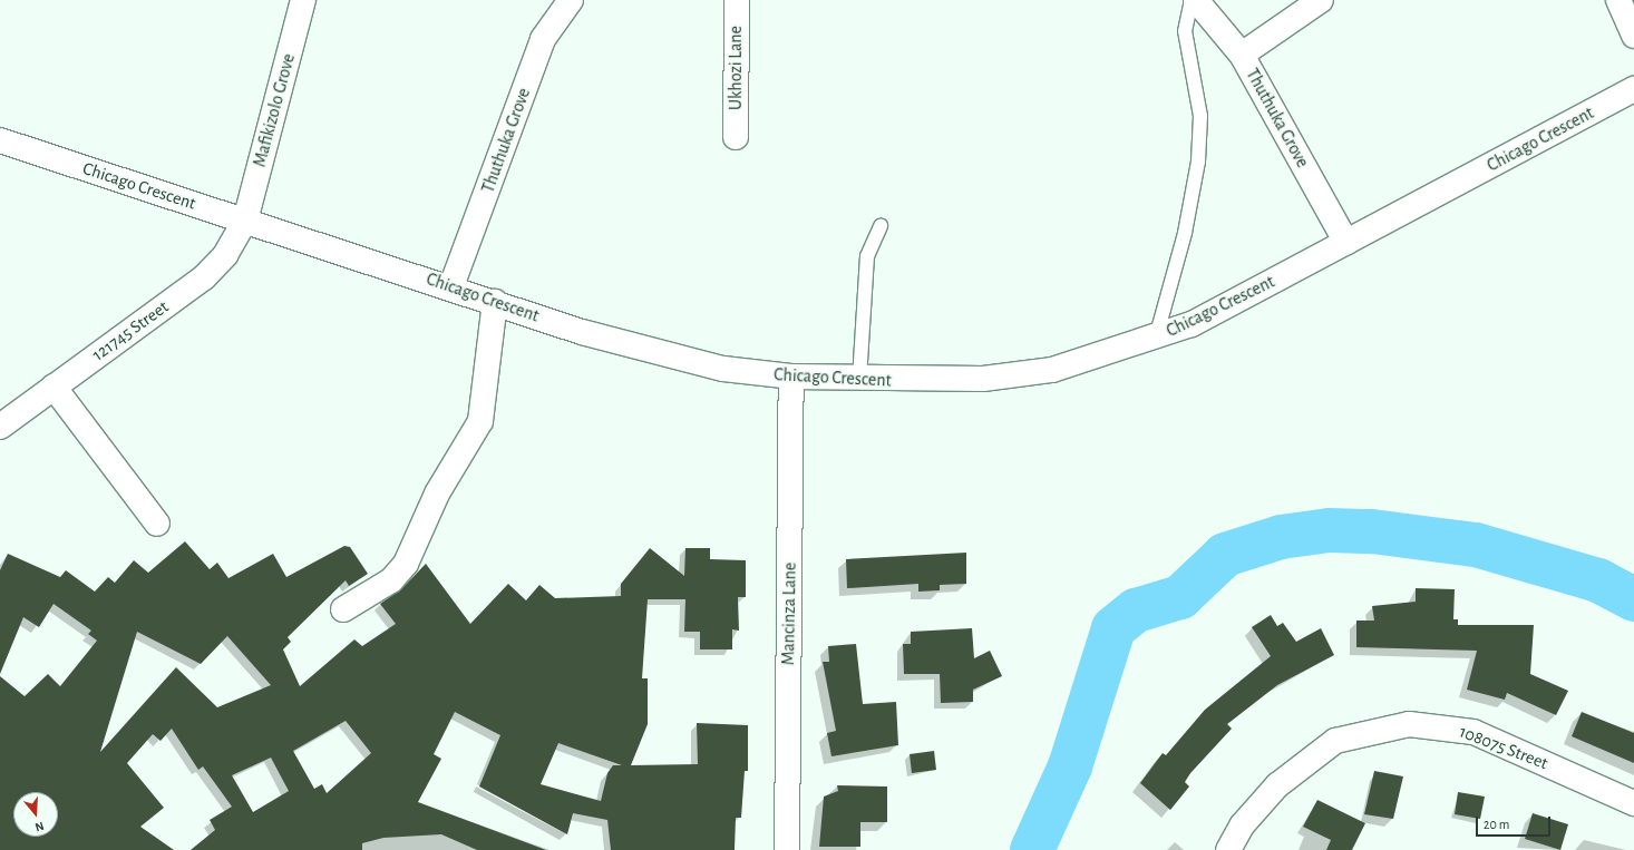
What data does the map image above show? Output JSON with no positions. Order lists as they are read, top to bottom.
{
  "streets": {
    "street": [
      "Ukhozi Lane",
      "Mafikizolo Grove",
      "Thuthuka Grove",
      "Chicago Crescent",
      "121745 Street",
      "Mancinza Lane",
      "108075 Street"
    ]
  },
  "crossings": [
    ["Mafikizolo Grove", "Chicago Crescent"],
    ["Mafikizolo Grove", "121745 Street"],
    ["Thuthuka Grove", "Chicago Crescent"],
    ["Chicago Crescent", "121745 Street"],
    ["Chicago Crescent", "Mancinza Lane"]
  ],
  "scale_bar": "20 m",
  "north": "bottom"
}
